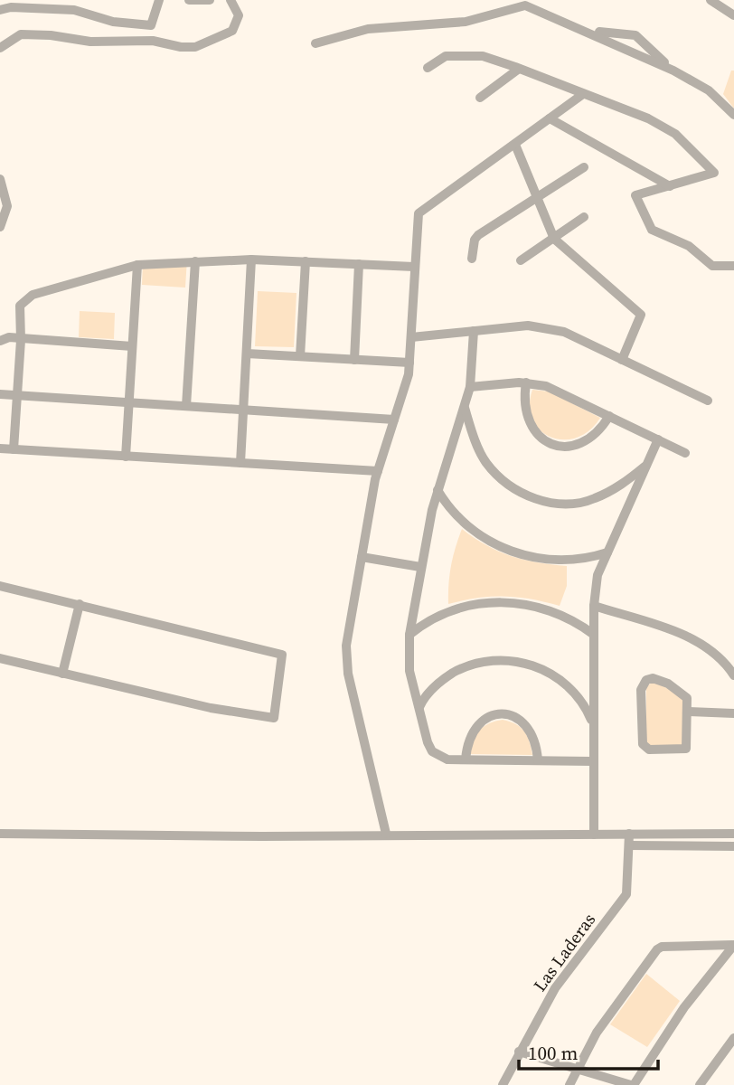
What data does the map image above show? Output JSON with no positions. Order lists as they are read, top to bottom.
{
  "streets": {
    "street": ["Las Laderas"]
  },
  "scale_bar": "100 m"
}
